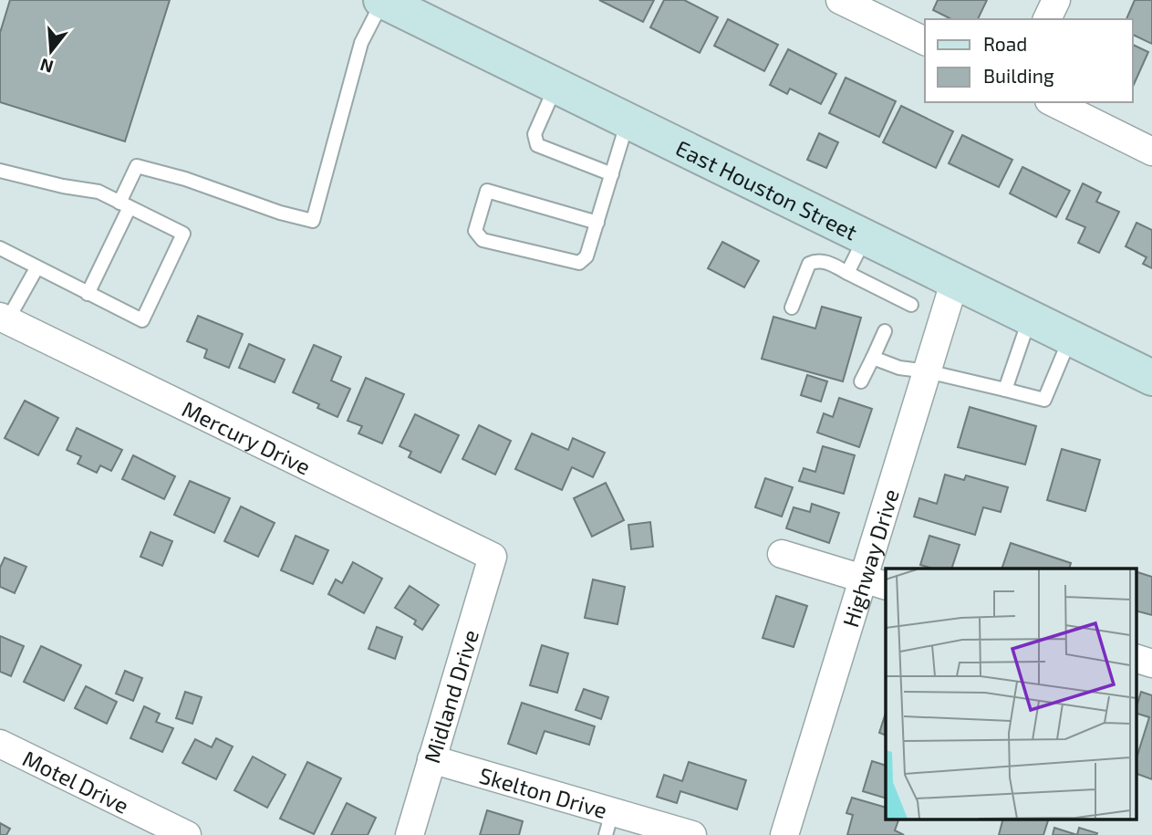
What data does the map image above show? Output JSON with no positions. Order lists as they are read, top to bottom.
{
  "streets": {
    "main road": ["East Houston Street"],
    "street": [
      "Mercury Drive",
      "Highway Drive",
      "Midland Drive",
      "Motel Drive",
      "Skelton Drive"
    ]
  },
  "crossings": [
    ["East Houston Street", "Highway Drive"],
    ["Mercury Drive", "Midland Drive"],
    ["Midland Drive", "Skelton Drive"]
  ],
  "legend": ["Road", "Building"],
  "north": "bottom"
}
